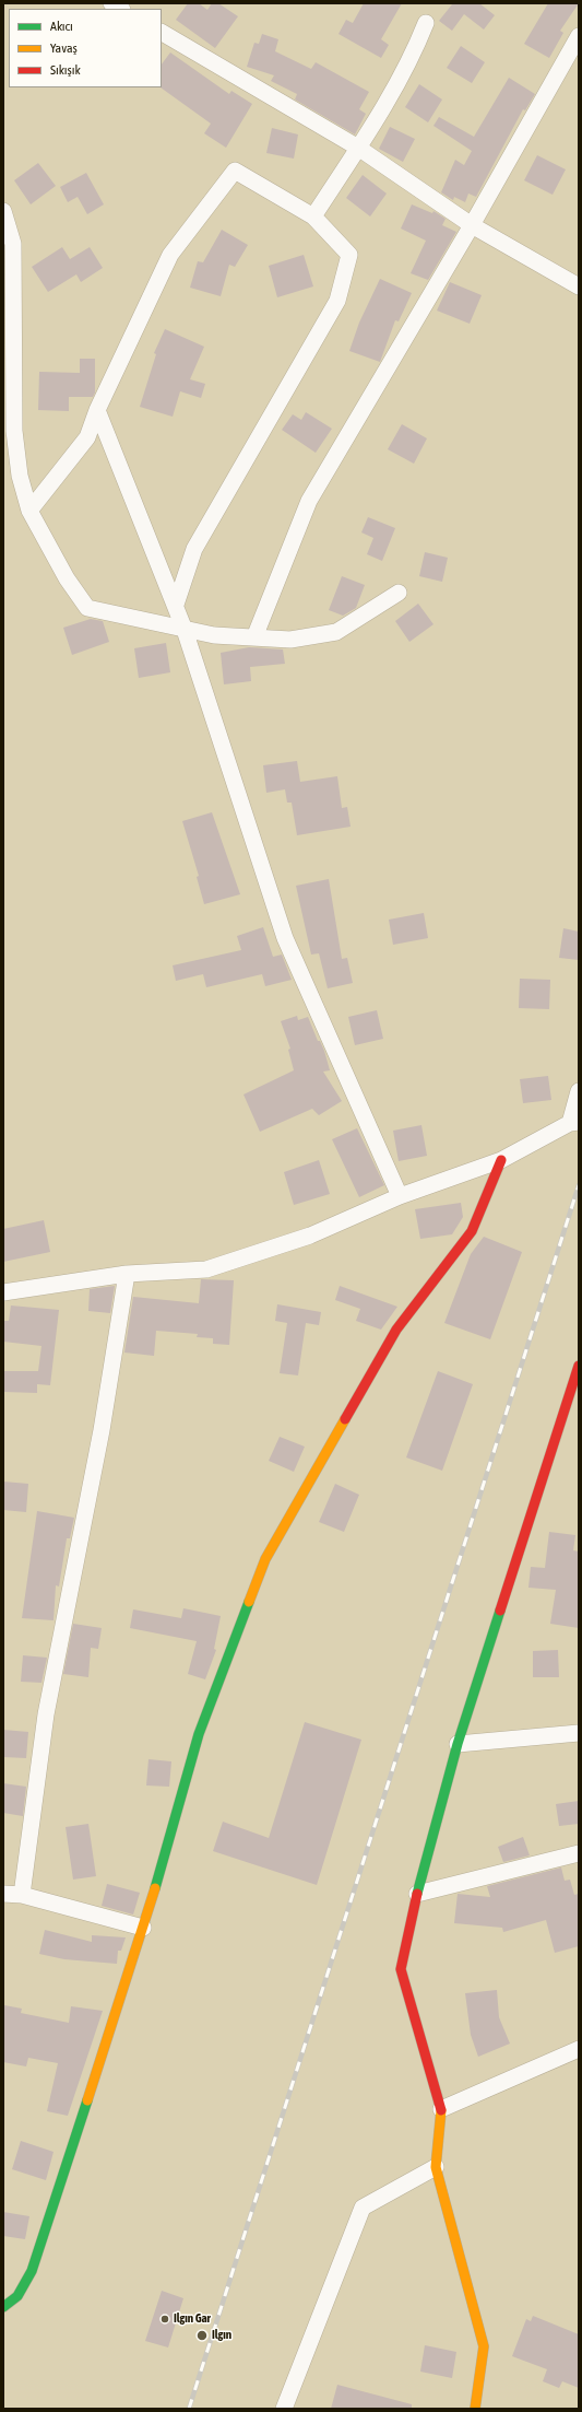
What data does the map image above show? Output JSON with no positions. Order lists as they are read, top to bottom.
{
  "places": ["Ilgın Gar", "Ilgın"],
  "legend": ["Akıcı", "Yavaş", "Sıkışık"]
}
